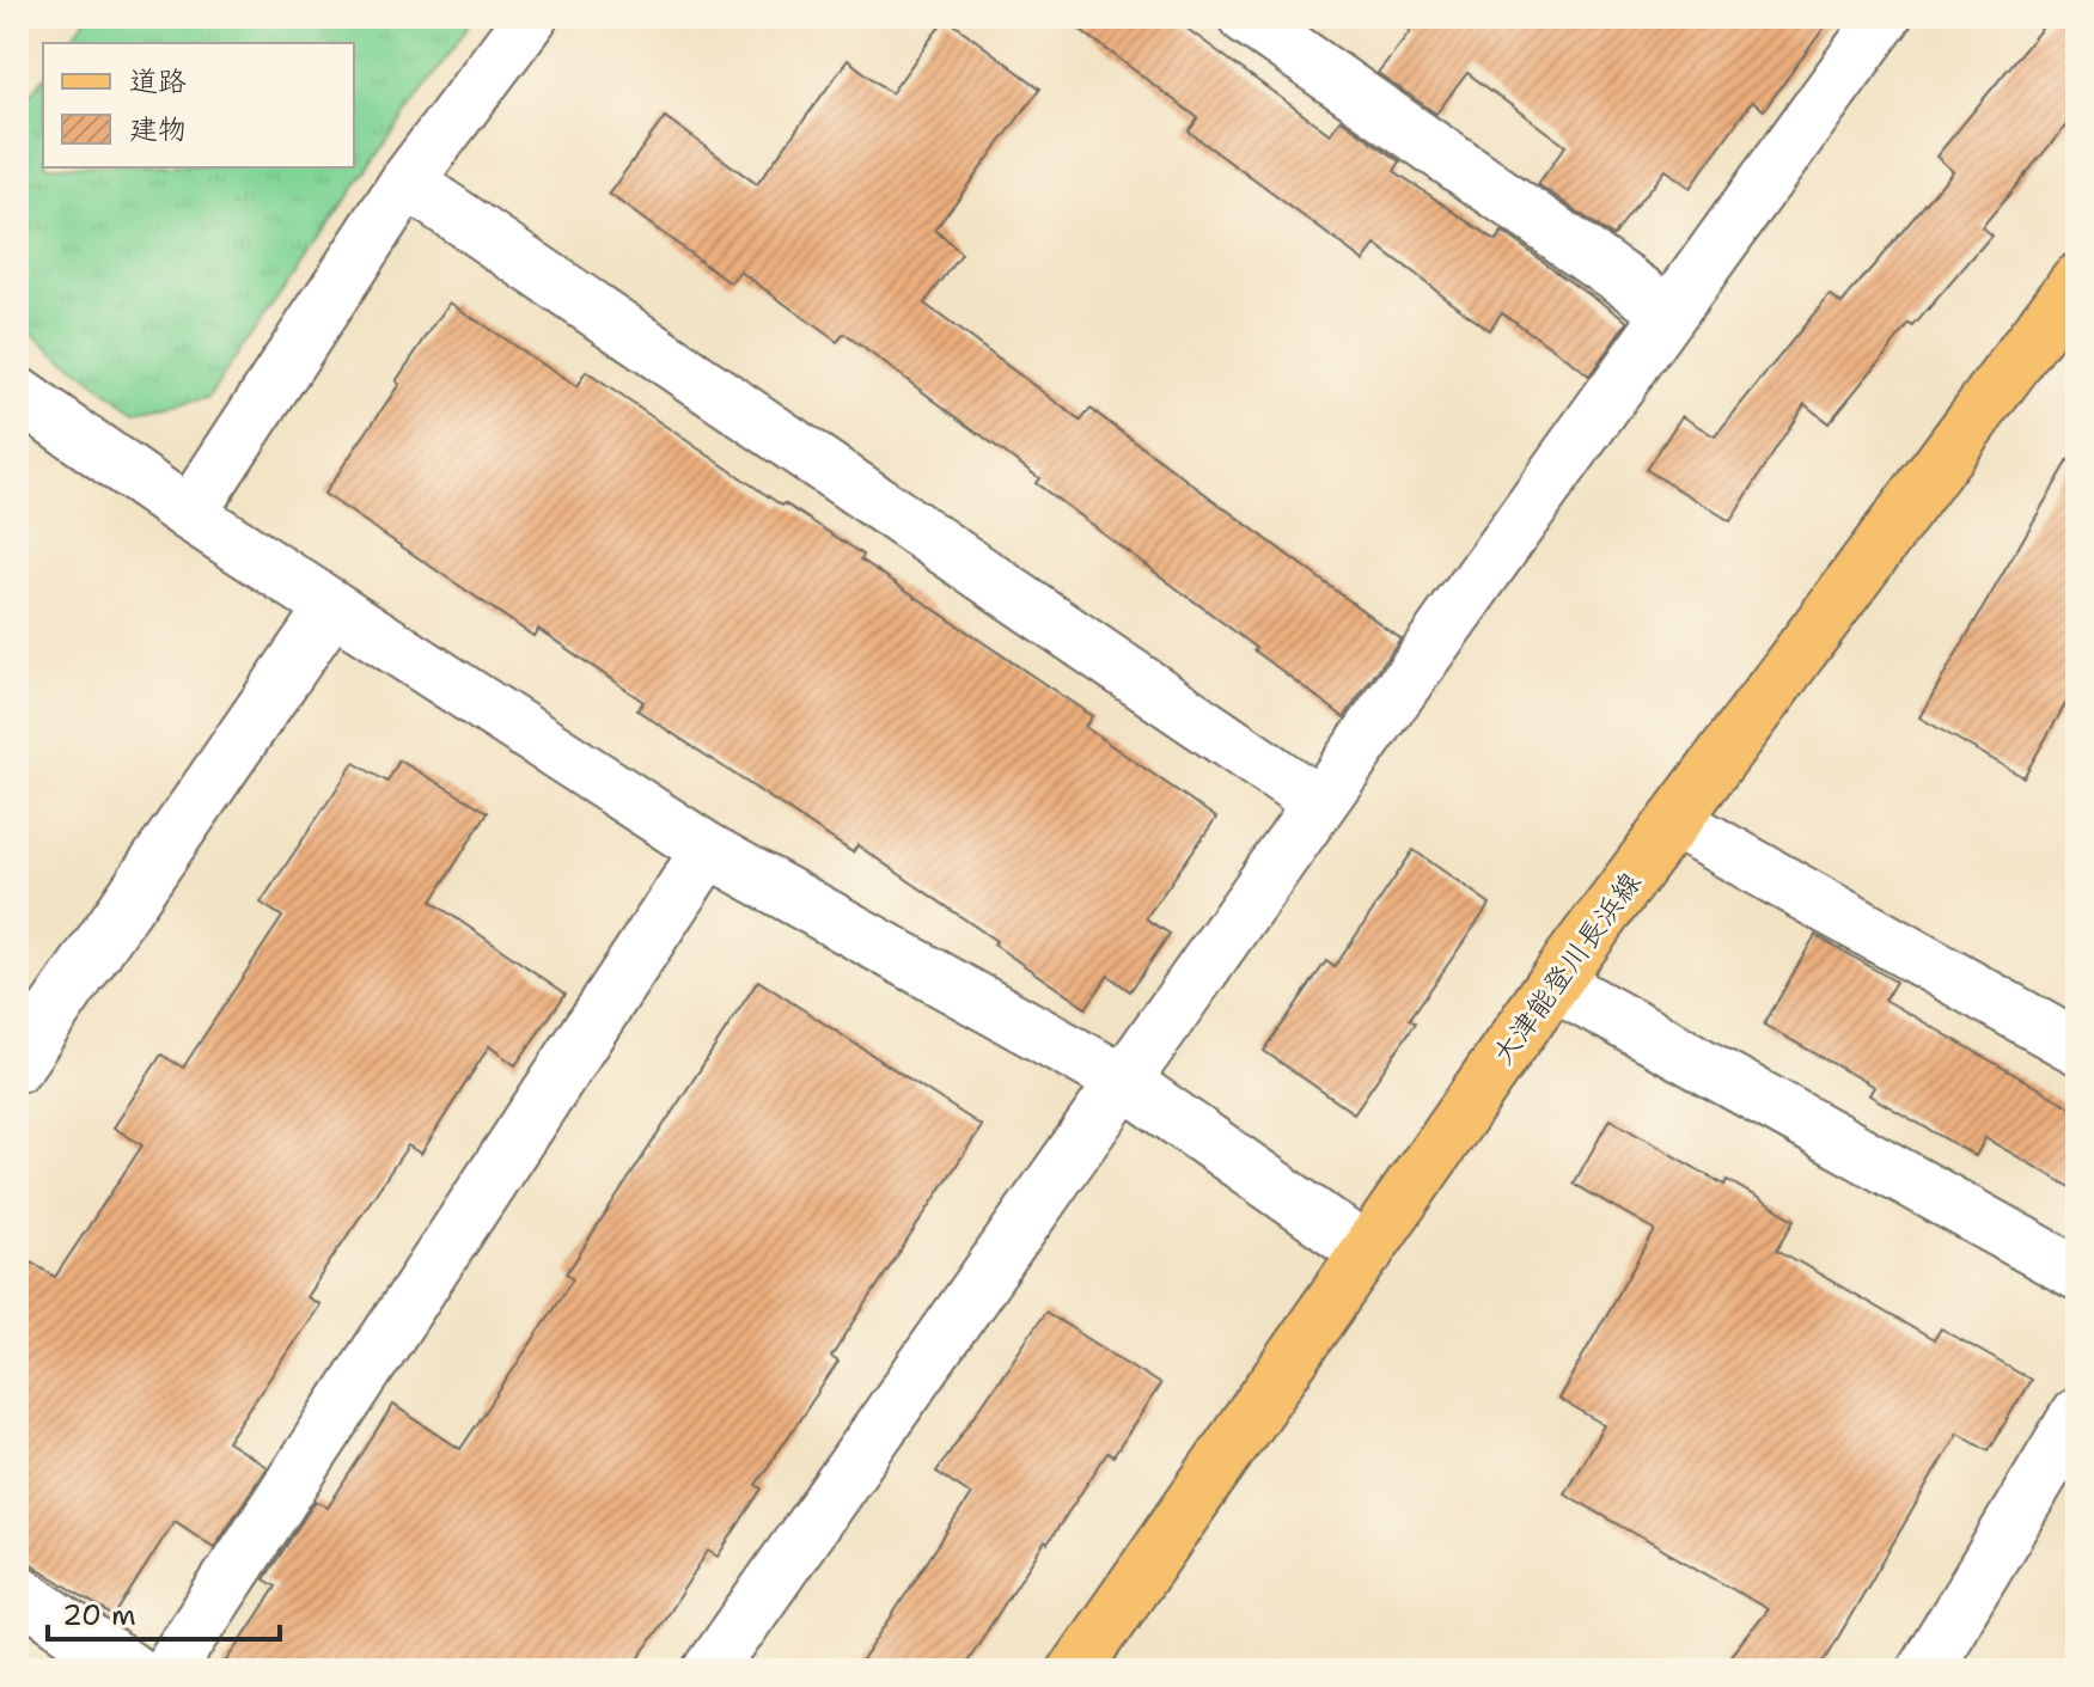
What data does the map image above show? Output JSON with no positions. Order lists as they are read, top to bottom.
{
  "streets": {
    "main road": ["大津能登川長浜線"]
  },
  "legend": ["道路", "建物"],
  "scale_bar": "20 m"
}
